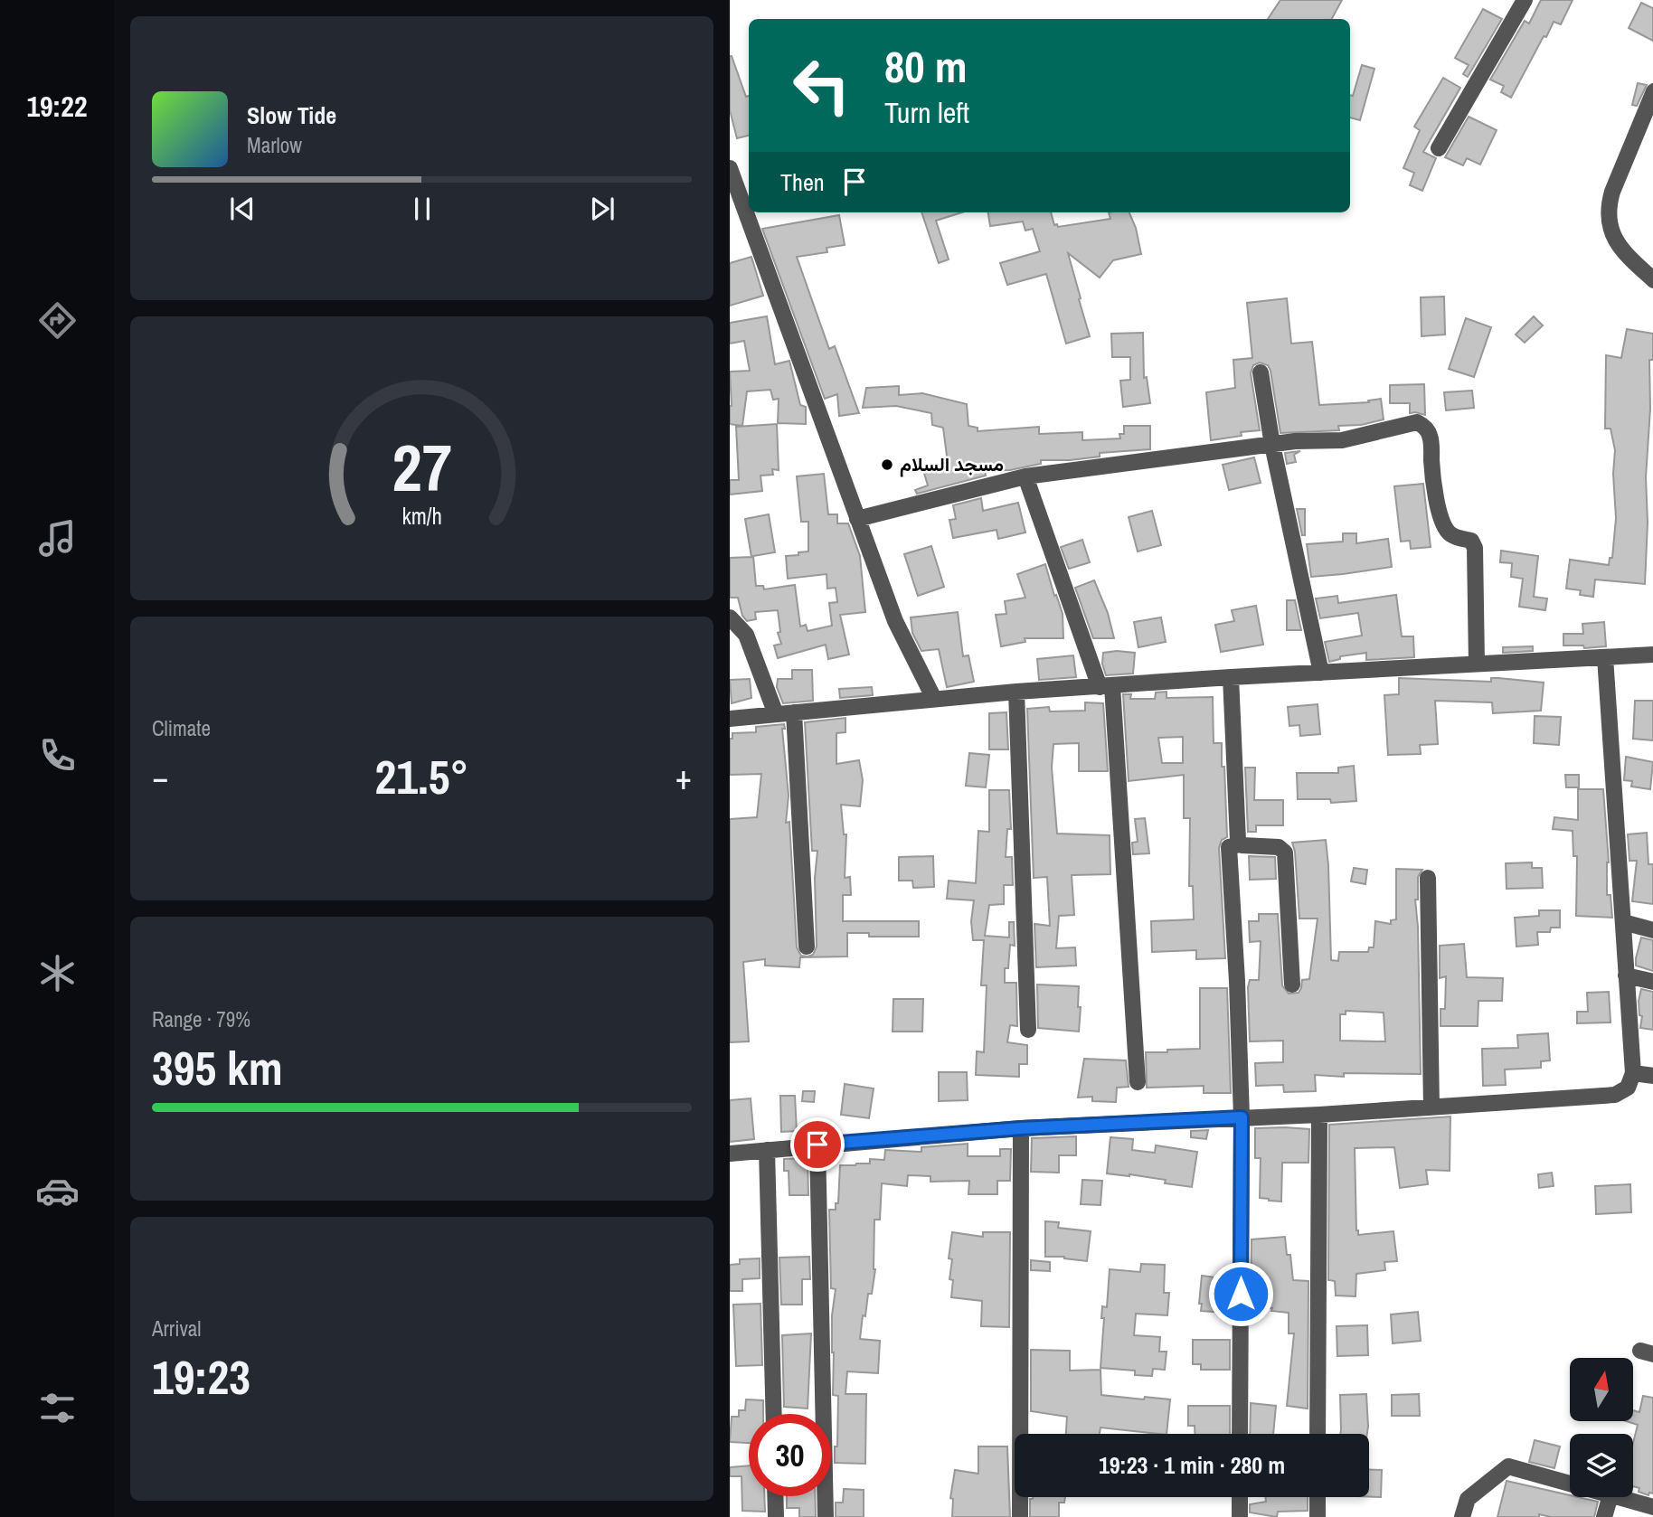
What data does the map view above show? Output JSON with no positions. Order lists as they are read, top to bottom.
{
  "places": ["مسجد السلام"],
  "north": "top",
  "page": {
    "tabs": "19:22",
    "turn": ["80 m", "Turn left"],
    "song": ["Slow Tide", "Marlow"],
    "then": "Then",
    "tile": [
      "Climate",
      ["Range · 79%", "395 km"],
      ["Arrival", "19:23"]
    ],
    "heat": ["−", "21.5°", "+"],
    "limit": "30",
    "trip": "19:23 · 1 min · 280 m",
    "gauge": ["27", "km/h"]
  }
}
